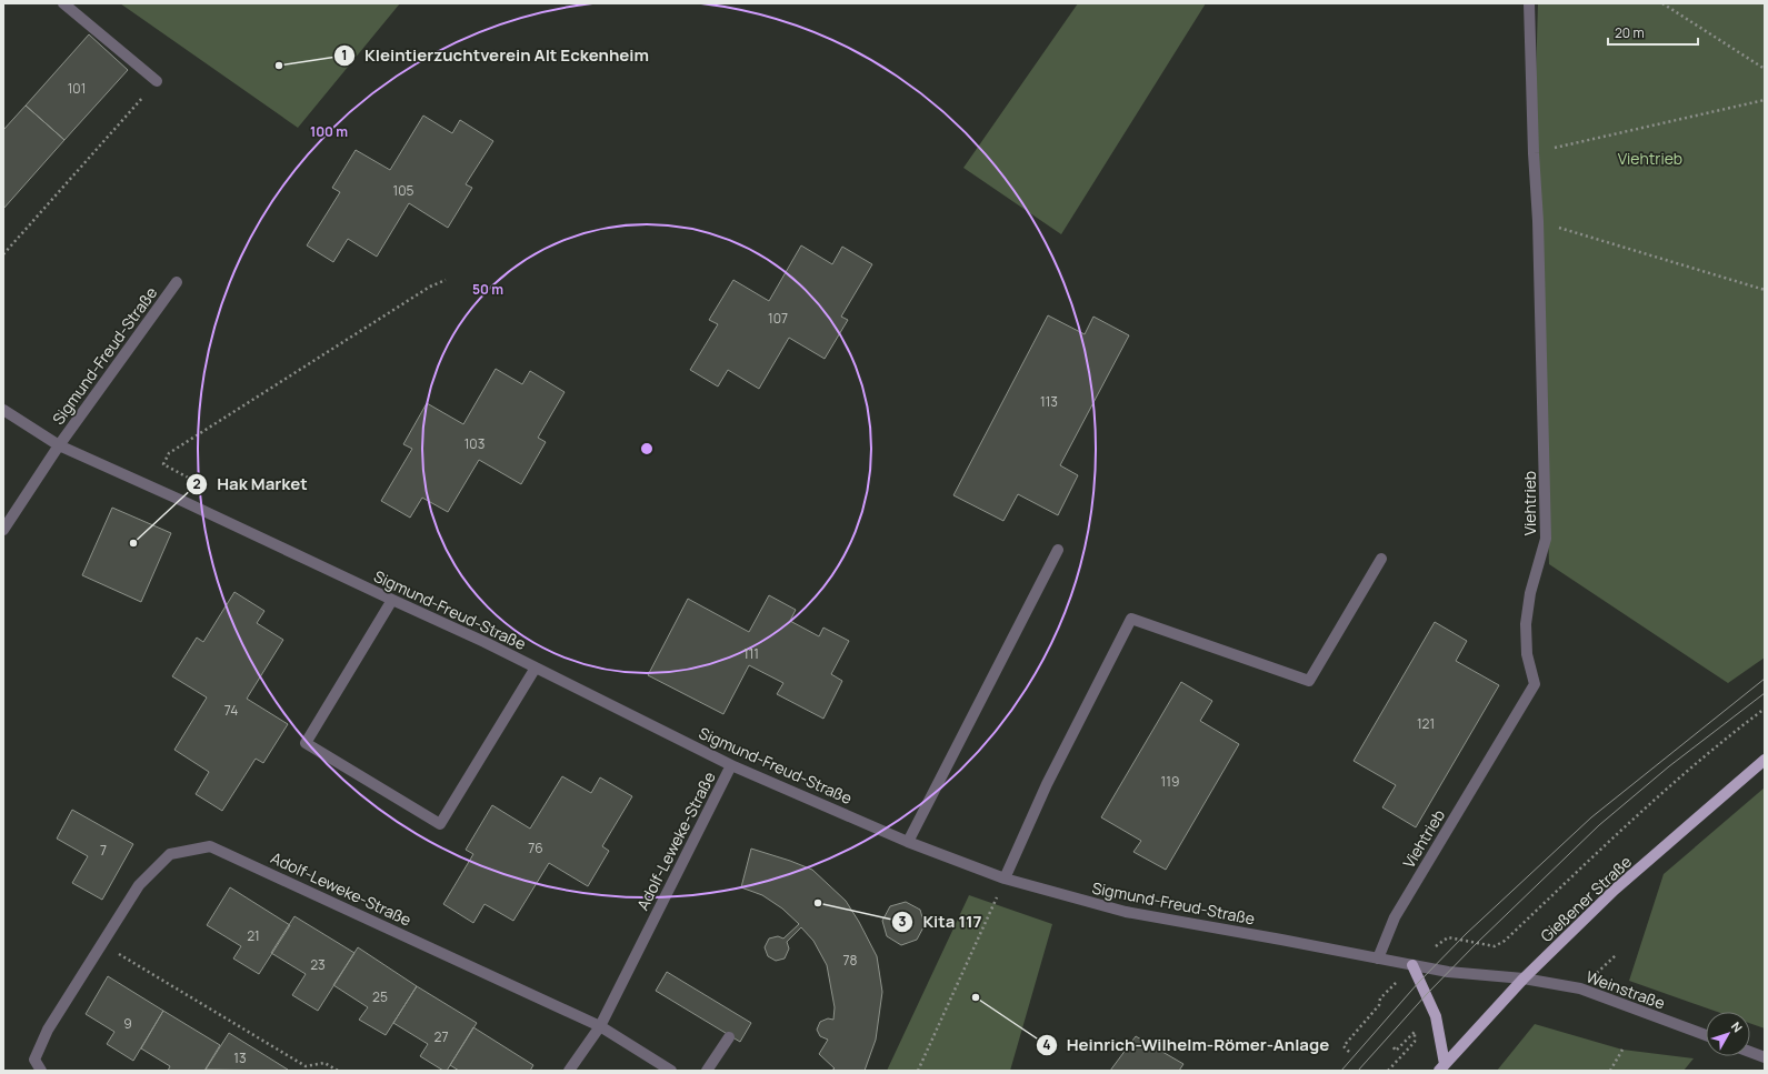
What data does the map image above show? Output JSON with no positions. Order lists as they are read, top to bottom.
{
  "streets": {
    "main road": ["Gießener Straße"],
    "street": [
      "Sigmund-Freud-Straße",
      "Viehtrieb",
      "Adolf-Leweke-Straße",
      "Weinstraße"
    ]
  },
  "crossings": [
    ["Sigmund-Freud-Straße", "Viehtrieb"],
    ["Sigmund-Freud-Straße", "Adolf-Leweke-Straße"],
    ["Sigmund-Freud-Straße", "Gießener Straße"],
    ["Sigmund-Freud-Straße", "Weinstraße"],
    ["Gießener Straße", "Weinstraße"]
  ],
  "parks": ["Viehtrieb"],
  "places": [
    "Kleintierzuchtverein Alt Eckenheim",
    "Hak Market",
    "Kita 117",
    "Heinrich-Wilhelm-Römer-Anlage"
  ],
  "house_numbers": [
    "101",
    "105",
    "107",
    "113",
    "103",
    "111",
    "74",
    "121",
    "119",
    "76",
    "7",
    "21",
    "78",
    "23",
    "25",
    "9",
    "27",
    "13"
  ],
  "scale_bar": "20 m",
  "north": "top right",
  "rings": ["100 m", "50 m"]
}
